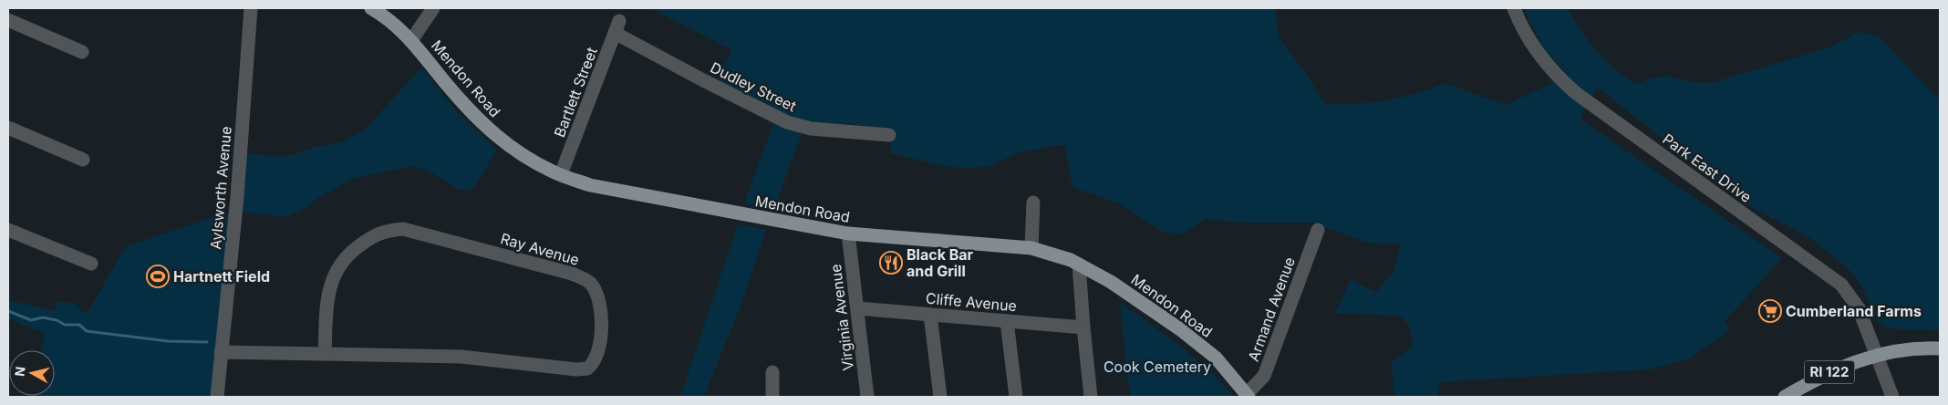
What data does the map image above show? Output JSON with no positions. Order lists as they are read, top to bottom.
{
  "streets": {
    "main road": ["Mendon Road", "RI 122"],
    "street": [
      "Dudley Street",
      "Bartlett Street",
      "Park East Drive",
      "Aylsworth Avenue",
      "Ray Avenue",
      "Cliffe Avenue",
      "Armand Avenue",
      "Virginia Avenue"
    ]
  },
  "crossings": [
    ["Mendon Road", "Bartlett Street"],
    ["Mendon Road", "Armand Avenue"],
    ["Mendon Road", "Virginia Avenue"],
    ["Dudley Street", "Bartlett Street"],
    ["Park East Drive", "RI 122"],
    ["Aylsworth Avenue", "Ray Avenue"],
    ["Cliffe Avenue", "Virginia Avenue"]
  ],
  "parks": ["Cook Cemetery"],
  "places": {
    "restaurant": ["Black Bar and Grill"],
    "sports": ["Hartnett Field"],
    "supermarket": ["Cumberland Farms"]
  },
  "north": "left"
}
